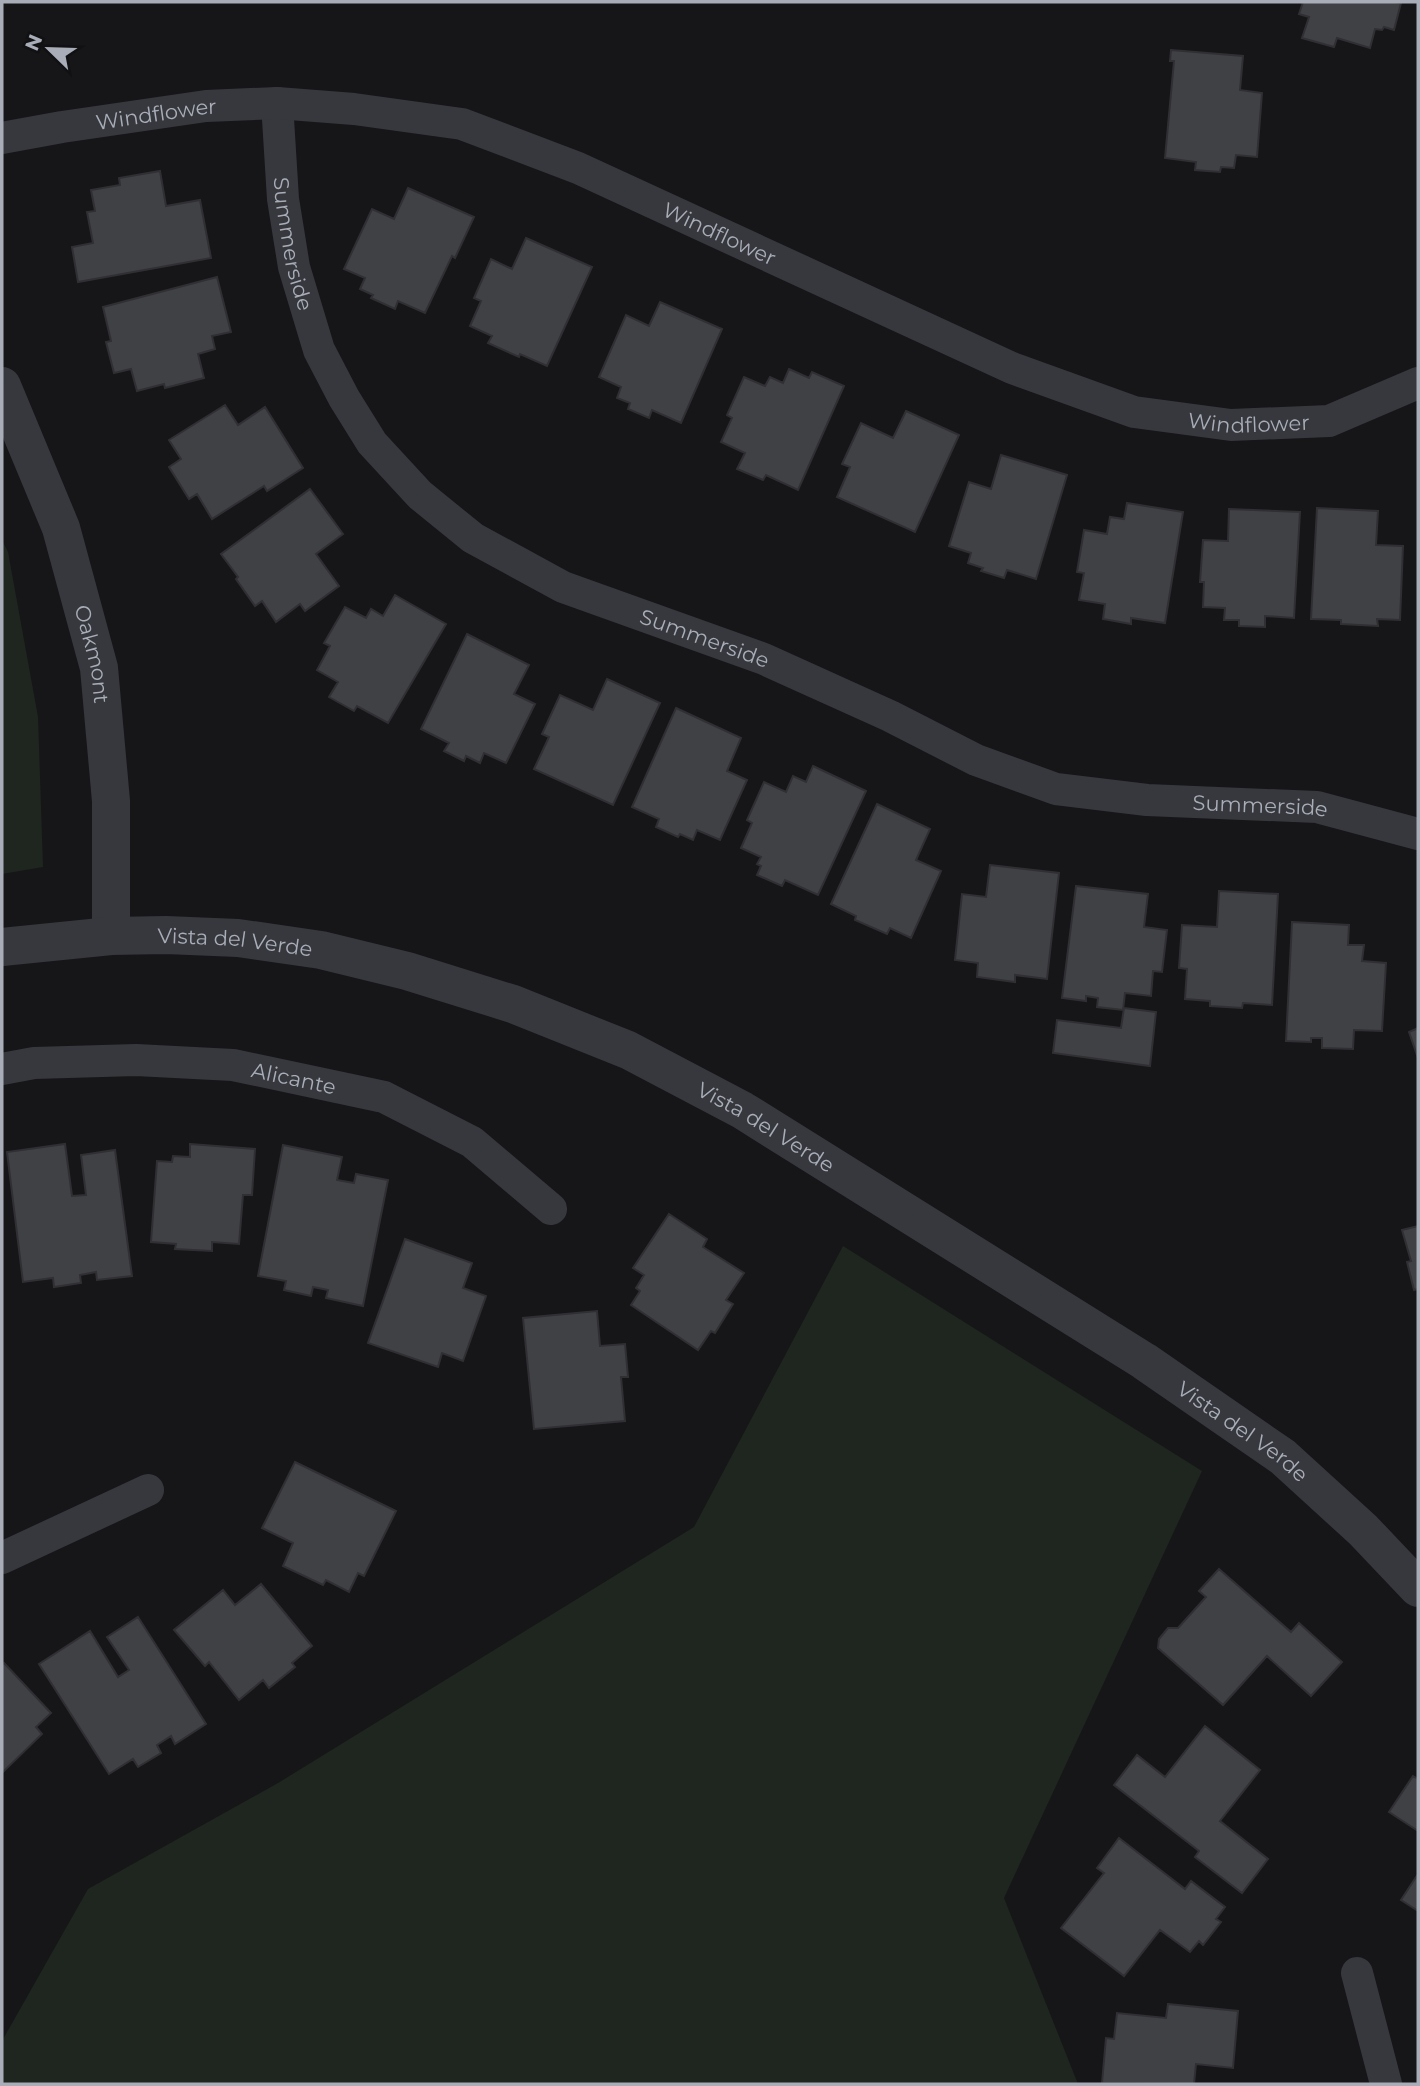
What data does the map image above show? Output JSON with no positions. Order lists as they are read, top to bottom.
{
  "streets": {
    "street": [
      "Windflower",
      "Summerside",
      "Oakmont",
      "Vista del Verde",
      "Alicante"
    ]
  },
  "crossings": [
    ["Windflower", "Summerside"],
    ["Oakmont", "Vista del Verde"]
  ],
  "north": "top left"
}
